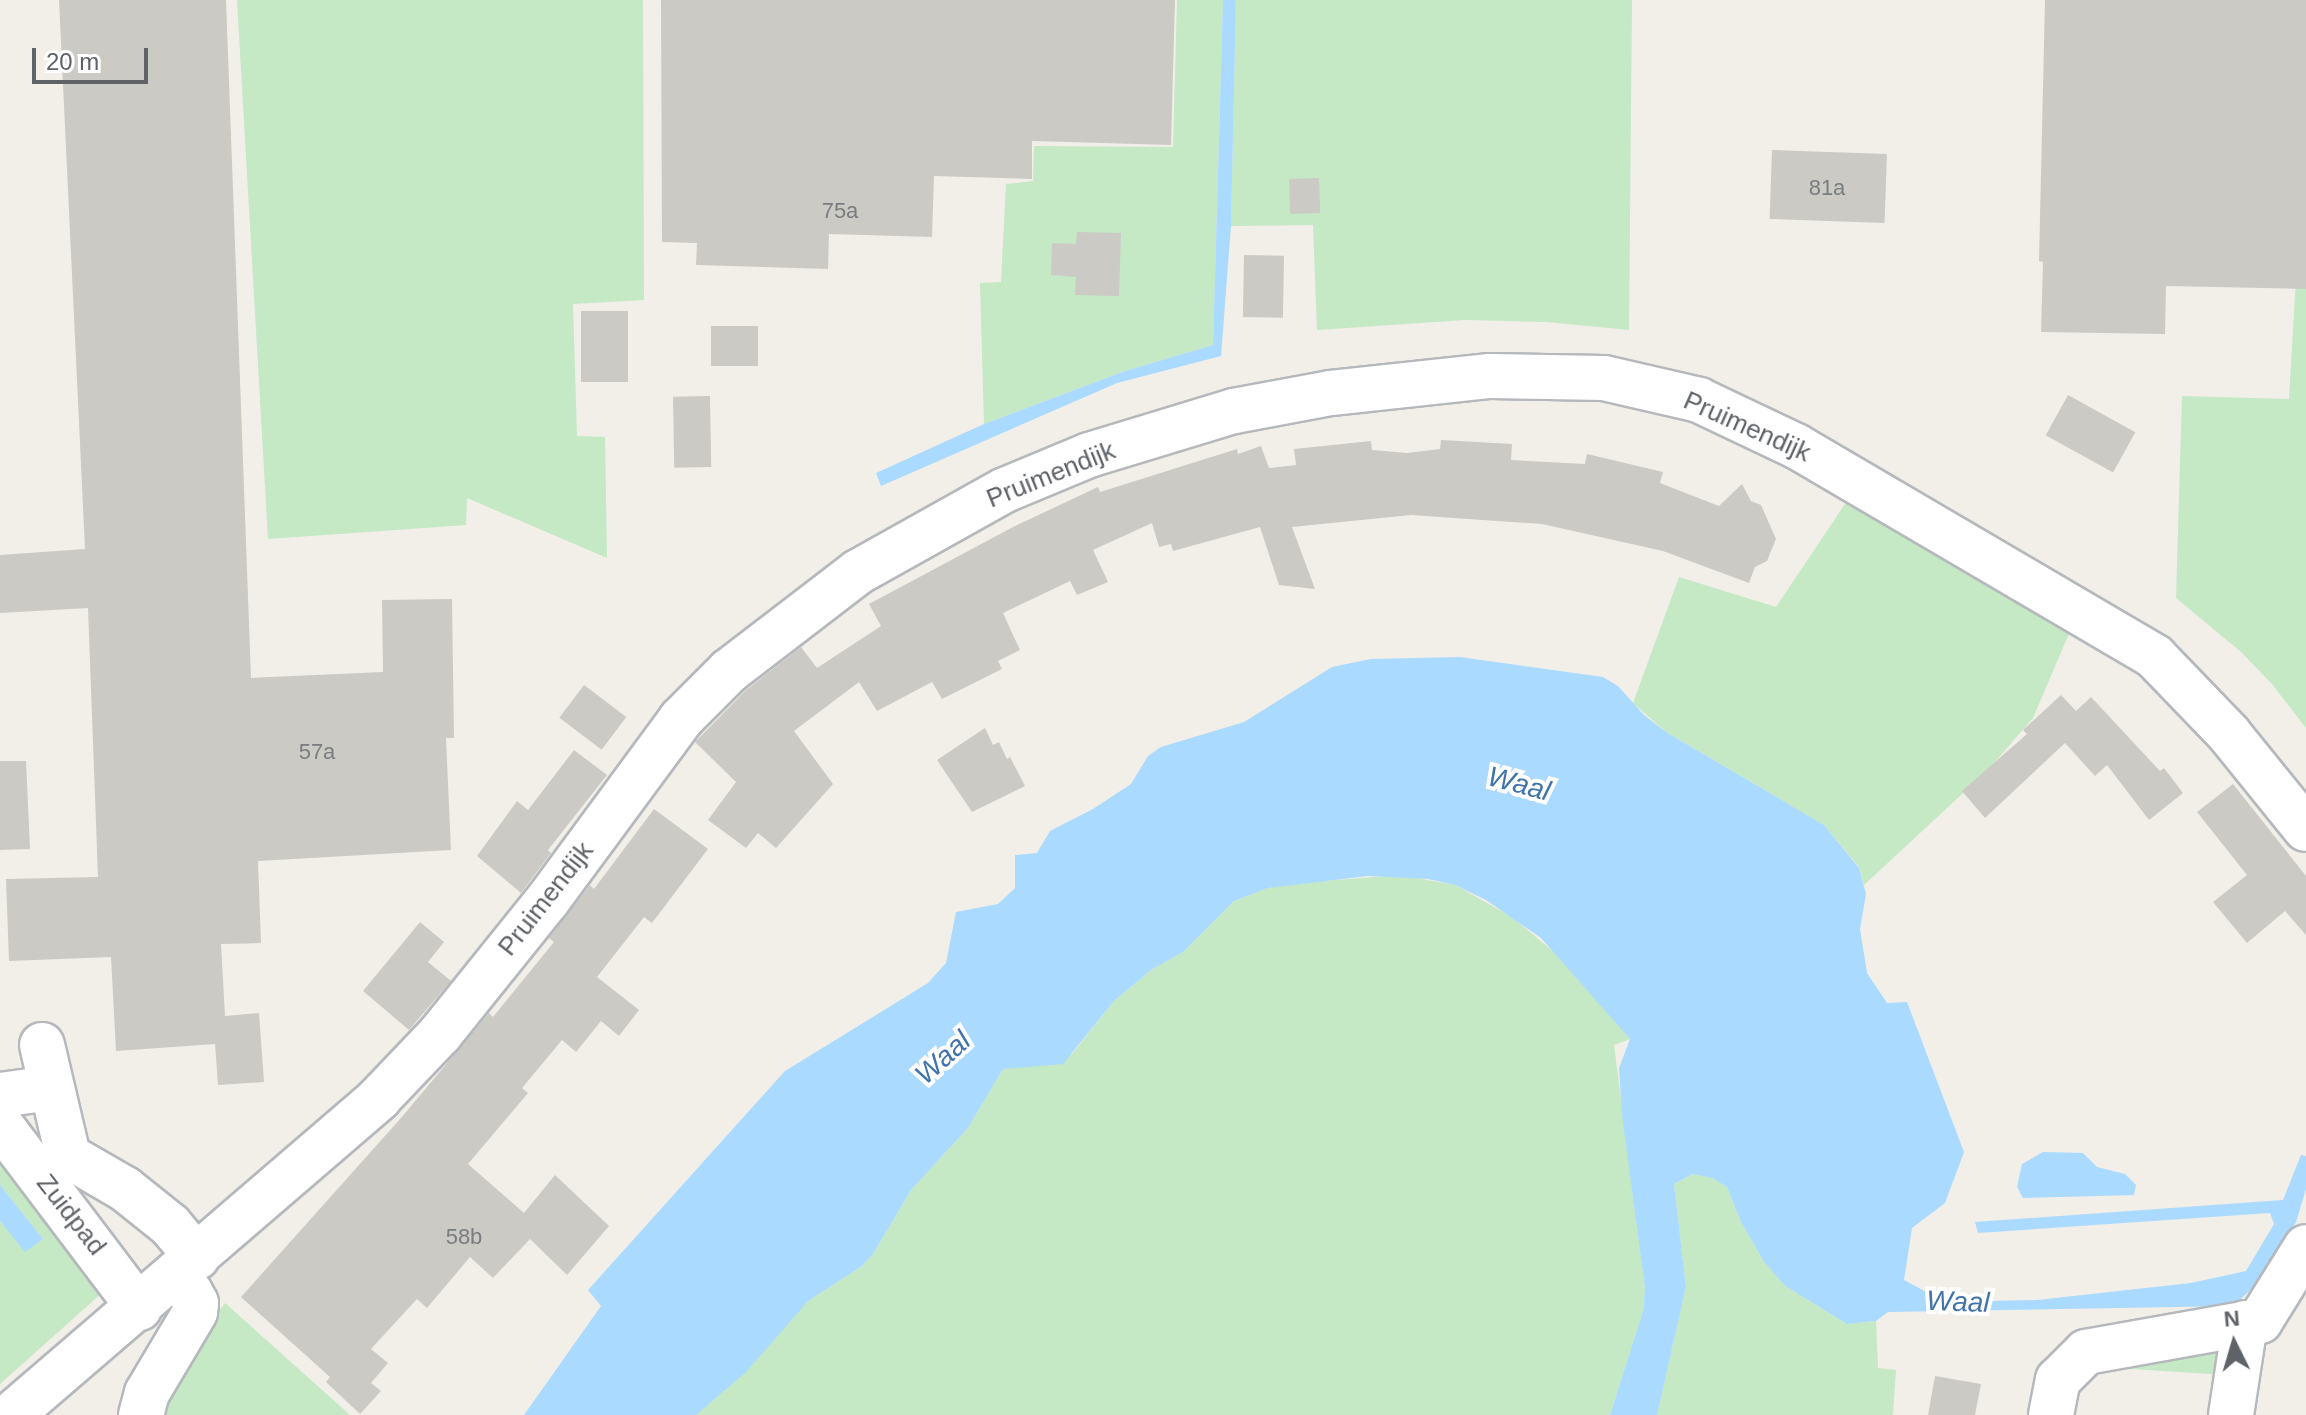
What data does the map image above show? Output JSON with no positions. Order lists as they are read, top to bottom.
{
  "streets": {
    "street": ["Pruimendijk", "Zuidpad"]
  },
  "crossings": [
    ["Pruimendijk", "Zuidpad"]
  ],
  "water": ["Waal"],
  "house_numbers": [
    "81a",
    "75a",
    "57a",
    "58b"
  ],
  "scale_bar": "20 m",
  "north": "top"
}
